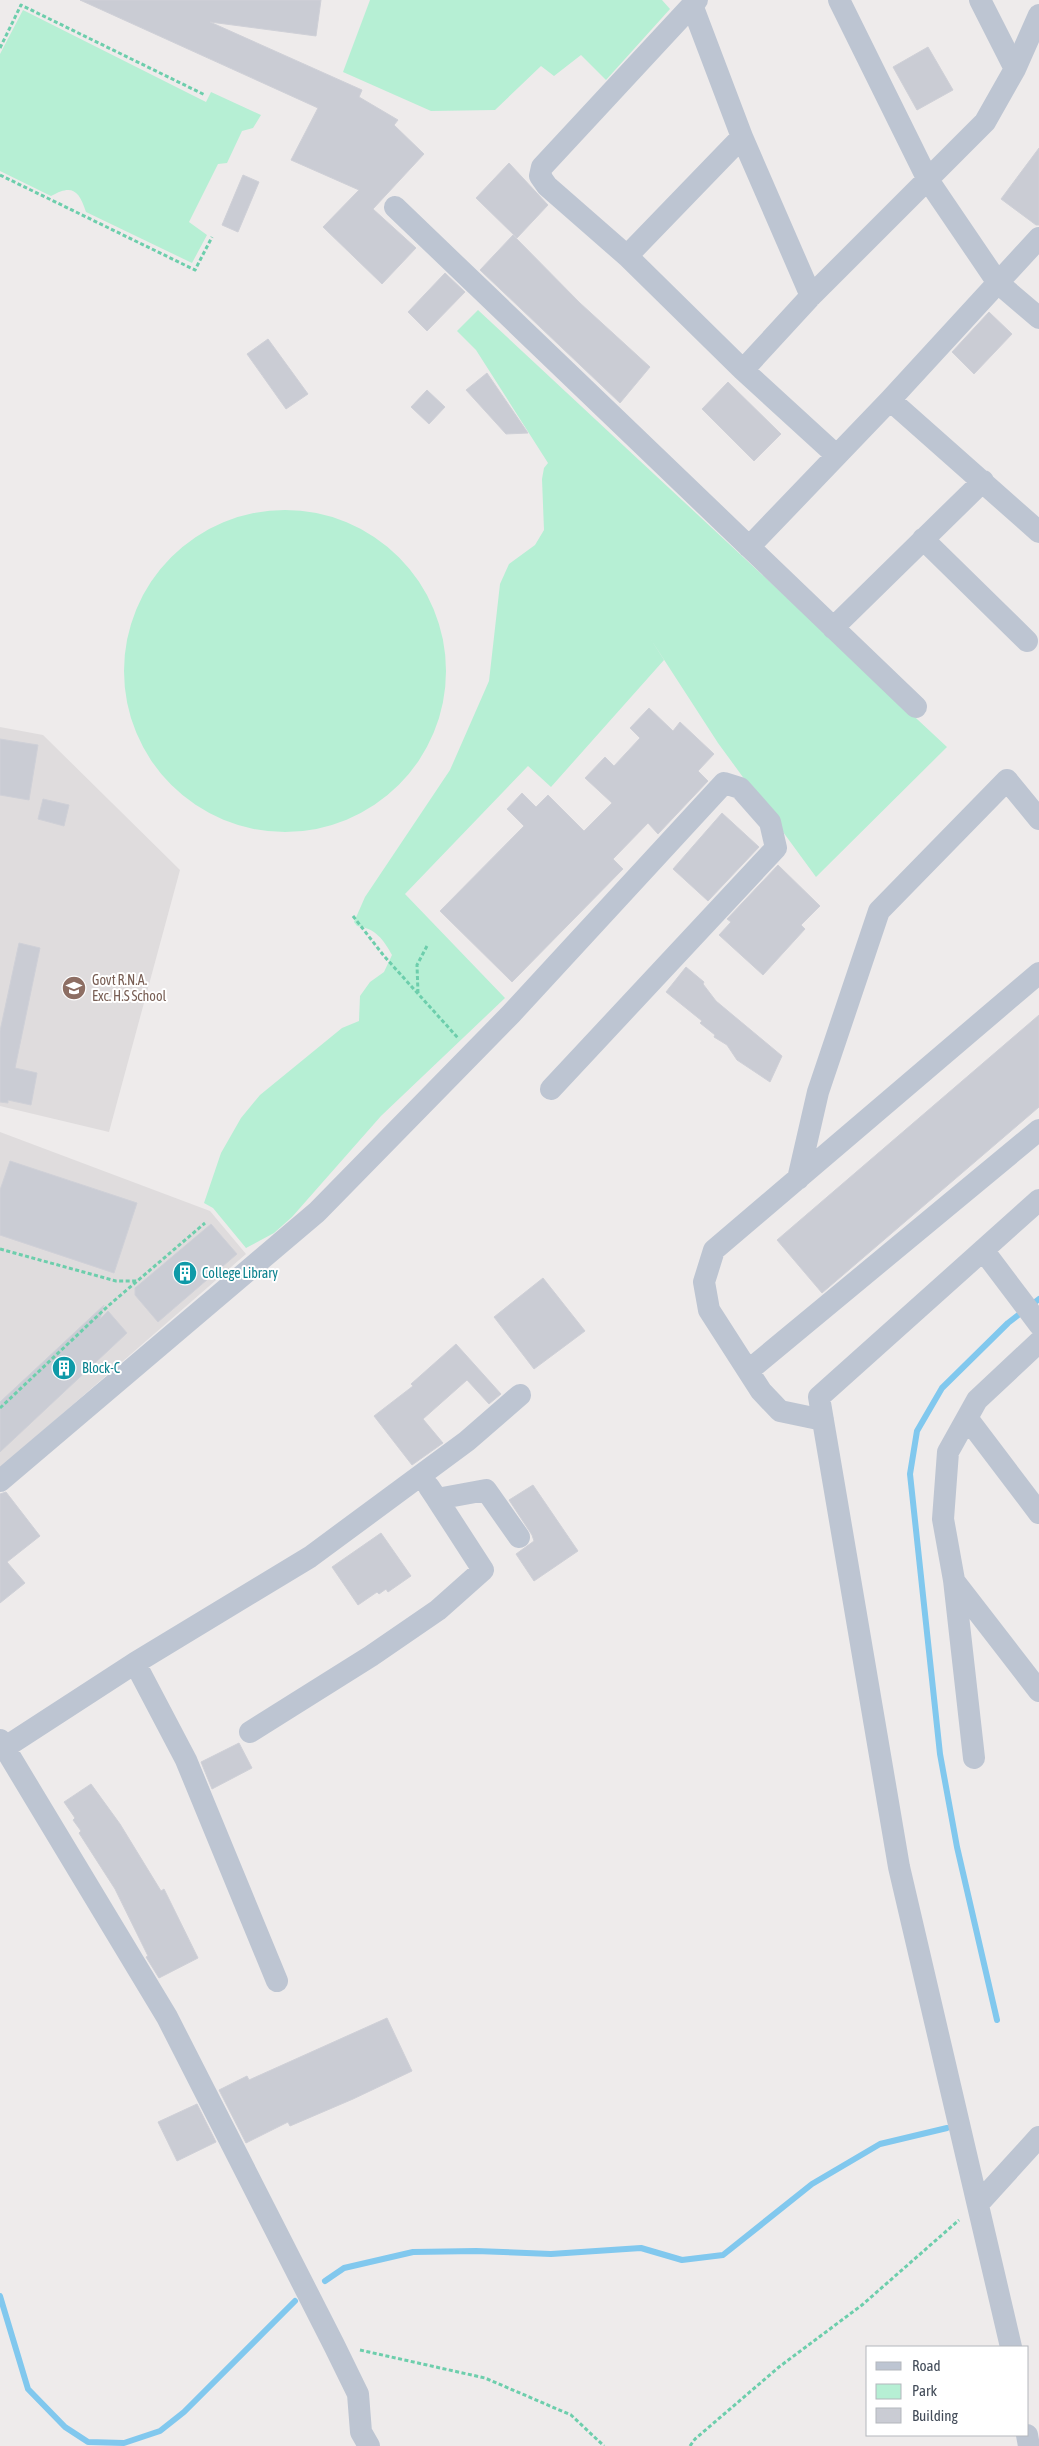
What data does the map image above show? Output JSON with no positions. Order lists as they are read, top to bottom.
{
  "places": {
    "school or university": ["Govt R.N.A. Exc. H.S School"],
    "building": ["College Library", "Block-C"]
  },
  "legend": ["Road", "Park", "Building"]
}
